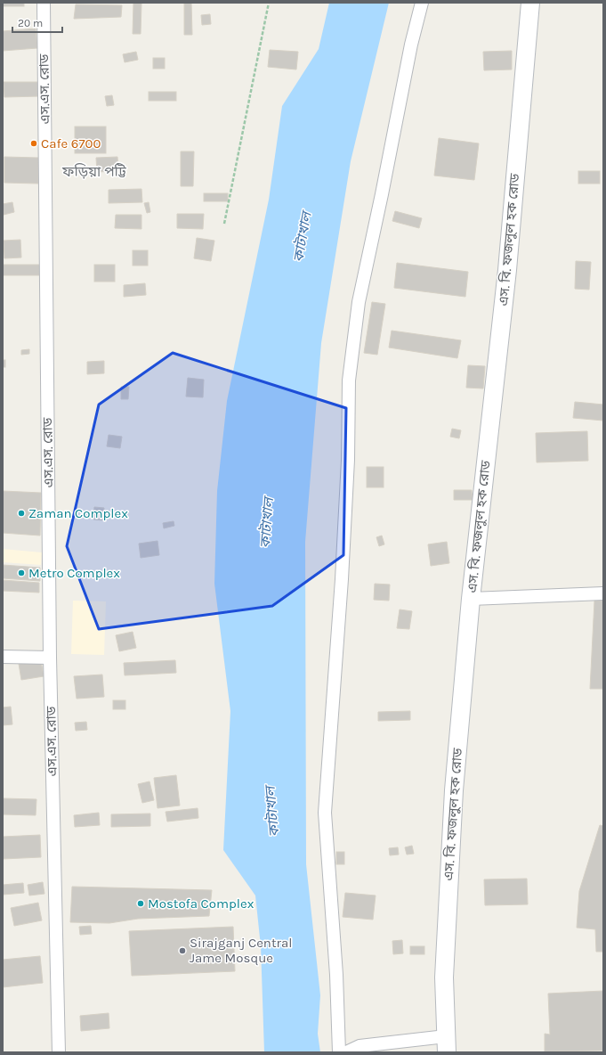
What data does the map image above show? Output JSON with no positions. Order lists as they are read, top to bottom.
{
  "streets": {
    "main road": ["এস. বি. ফজলুল হক রোড"],
    "street": ["এস.এস. রোড"]
  },
  "districts": ["ফড়িয়া পট্টি"],
  "water": ["কাটাখাল"],
  "places": [
    "Cafe 6700",
    "Zaman Complex",
    "Metro Complex",
    "Mostofa Complex",
    "Sirajganj Central Jame Mosque"
  ],
  "scale_bar": "20 m"
}
